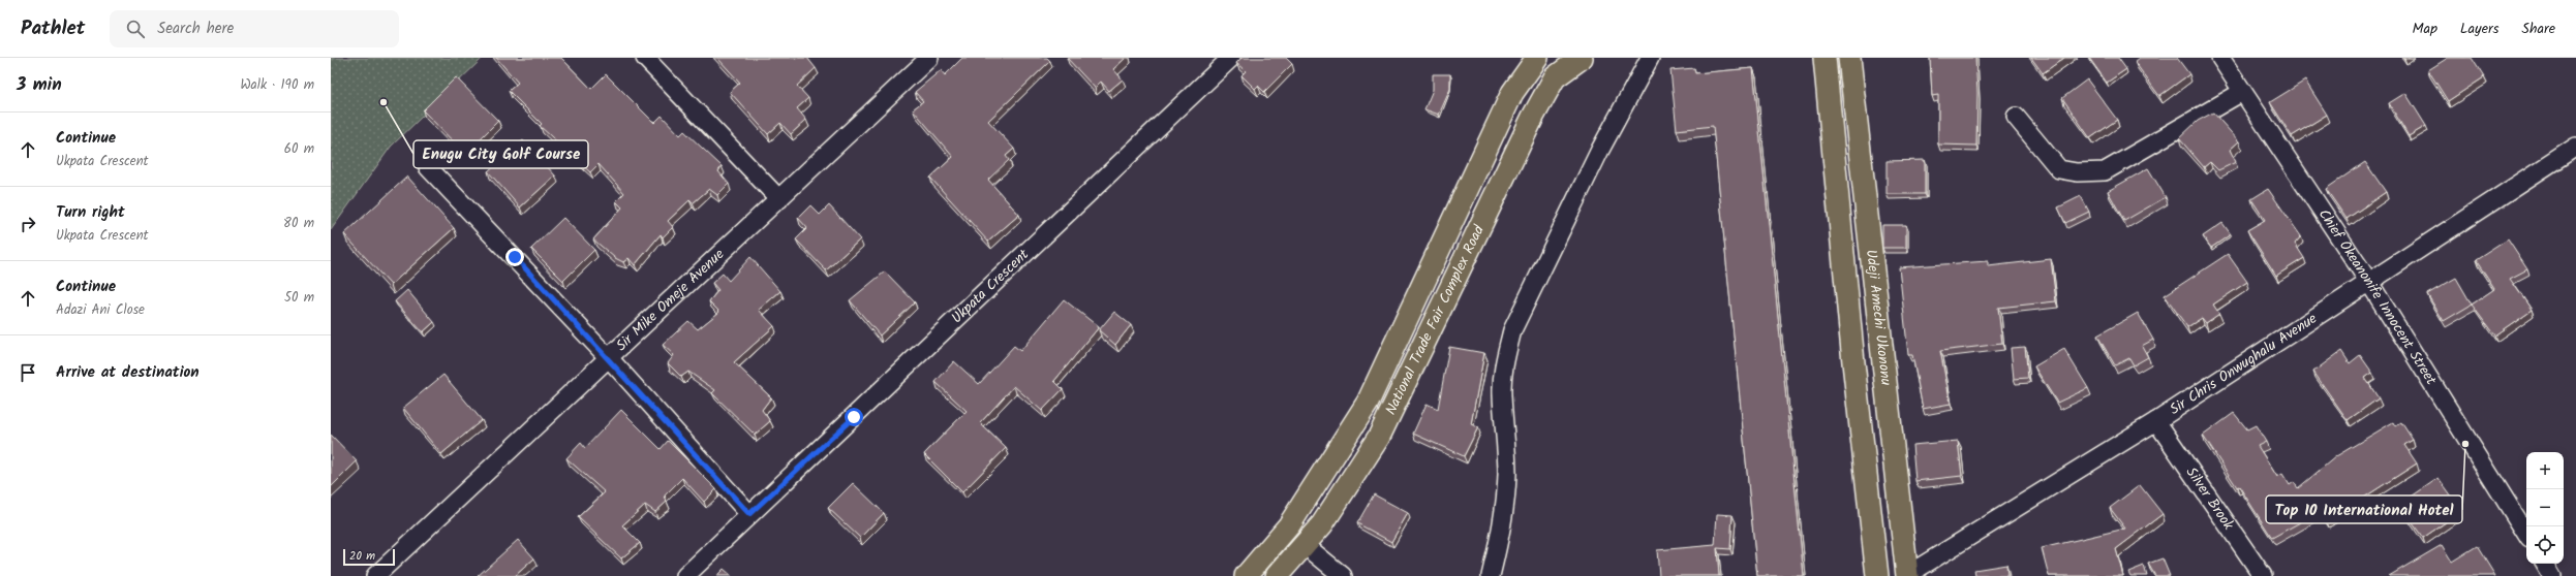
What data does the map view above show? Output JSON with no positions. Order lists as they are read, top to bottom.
{
  "streets": {
    "main road": ["Udeji Amechi Ukononu", "National Trade Fair Complex Road"],
    "street": [
      "Ukpata Crescent",
      "Chief Okeanonife Innocent Street",
      "Sir Mike Omeje Avenue",
      "Sir Chris Onwughalu Avenue",
      "Silver Brook"
    ]
  },
  "crossings": [
    ["Chief Okeanonife Innocent Street", "Sir Chris Onwughalu Avenue"],
    ["Udeji Amechi Ukononu", "Sir Chris Onwughalu Avenue"],
    ["Sir Chris Onwughalu Avenue", "Silver Brook"]
  ],
  "places": ["Enugu City Golf Course", "Top 10 International Hotel"],
  "scale_bar": "20 m",
  "page": {
    "header": "Pathlet",
    "search": "Search here",
    "nav": ["Map", "Layers", "Share"],
    "heading": ["3 min", "Walk · 190 m"],
    "list": [
      ["Continue", "Ukpata Crescent", "60 m"],
      ["Turn right", "Ukpata Crescent", "80 m"],
      ["Continue", "Adazi Ani Close", "50 m"],
      "Arrive at destination"
    ],
    "map_buttons": ["+", "−"],
    "scale": "20 m"
  }
}
